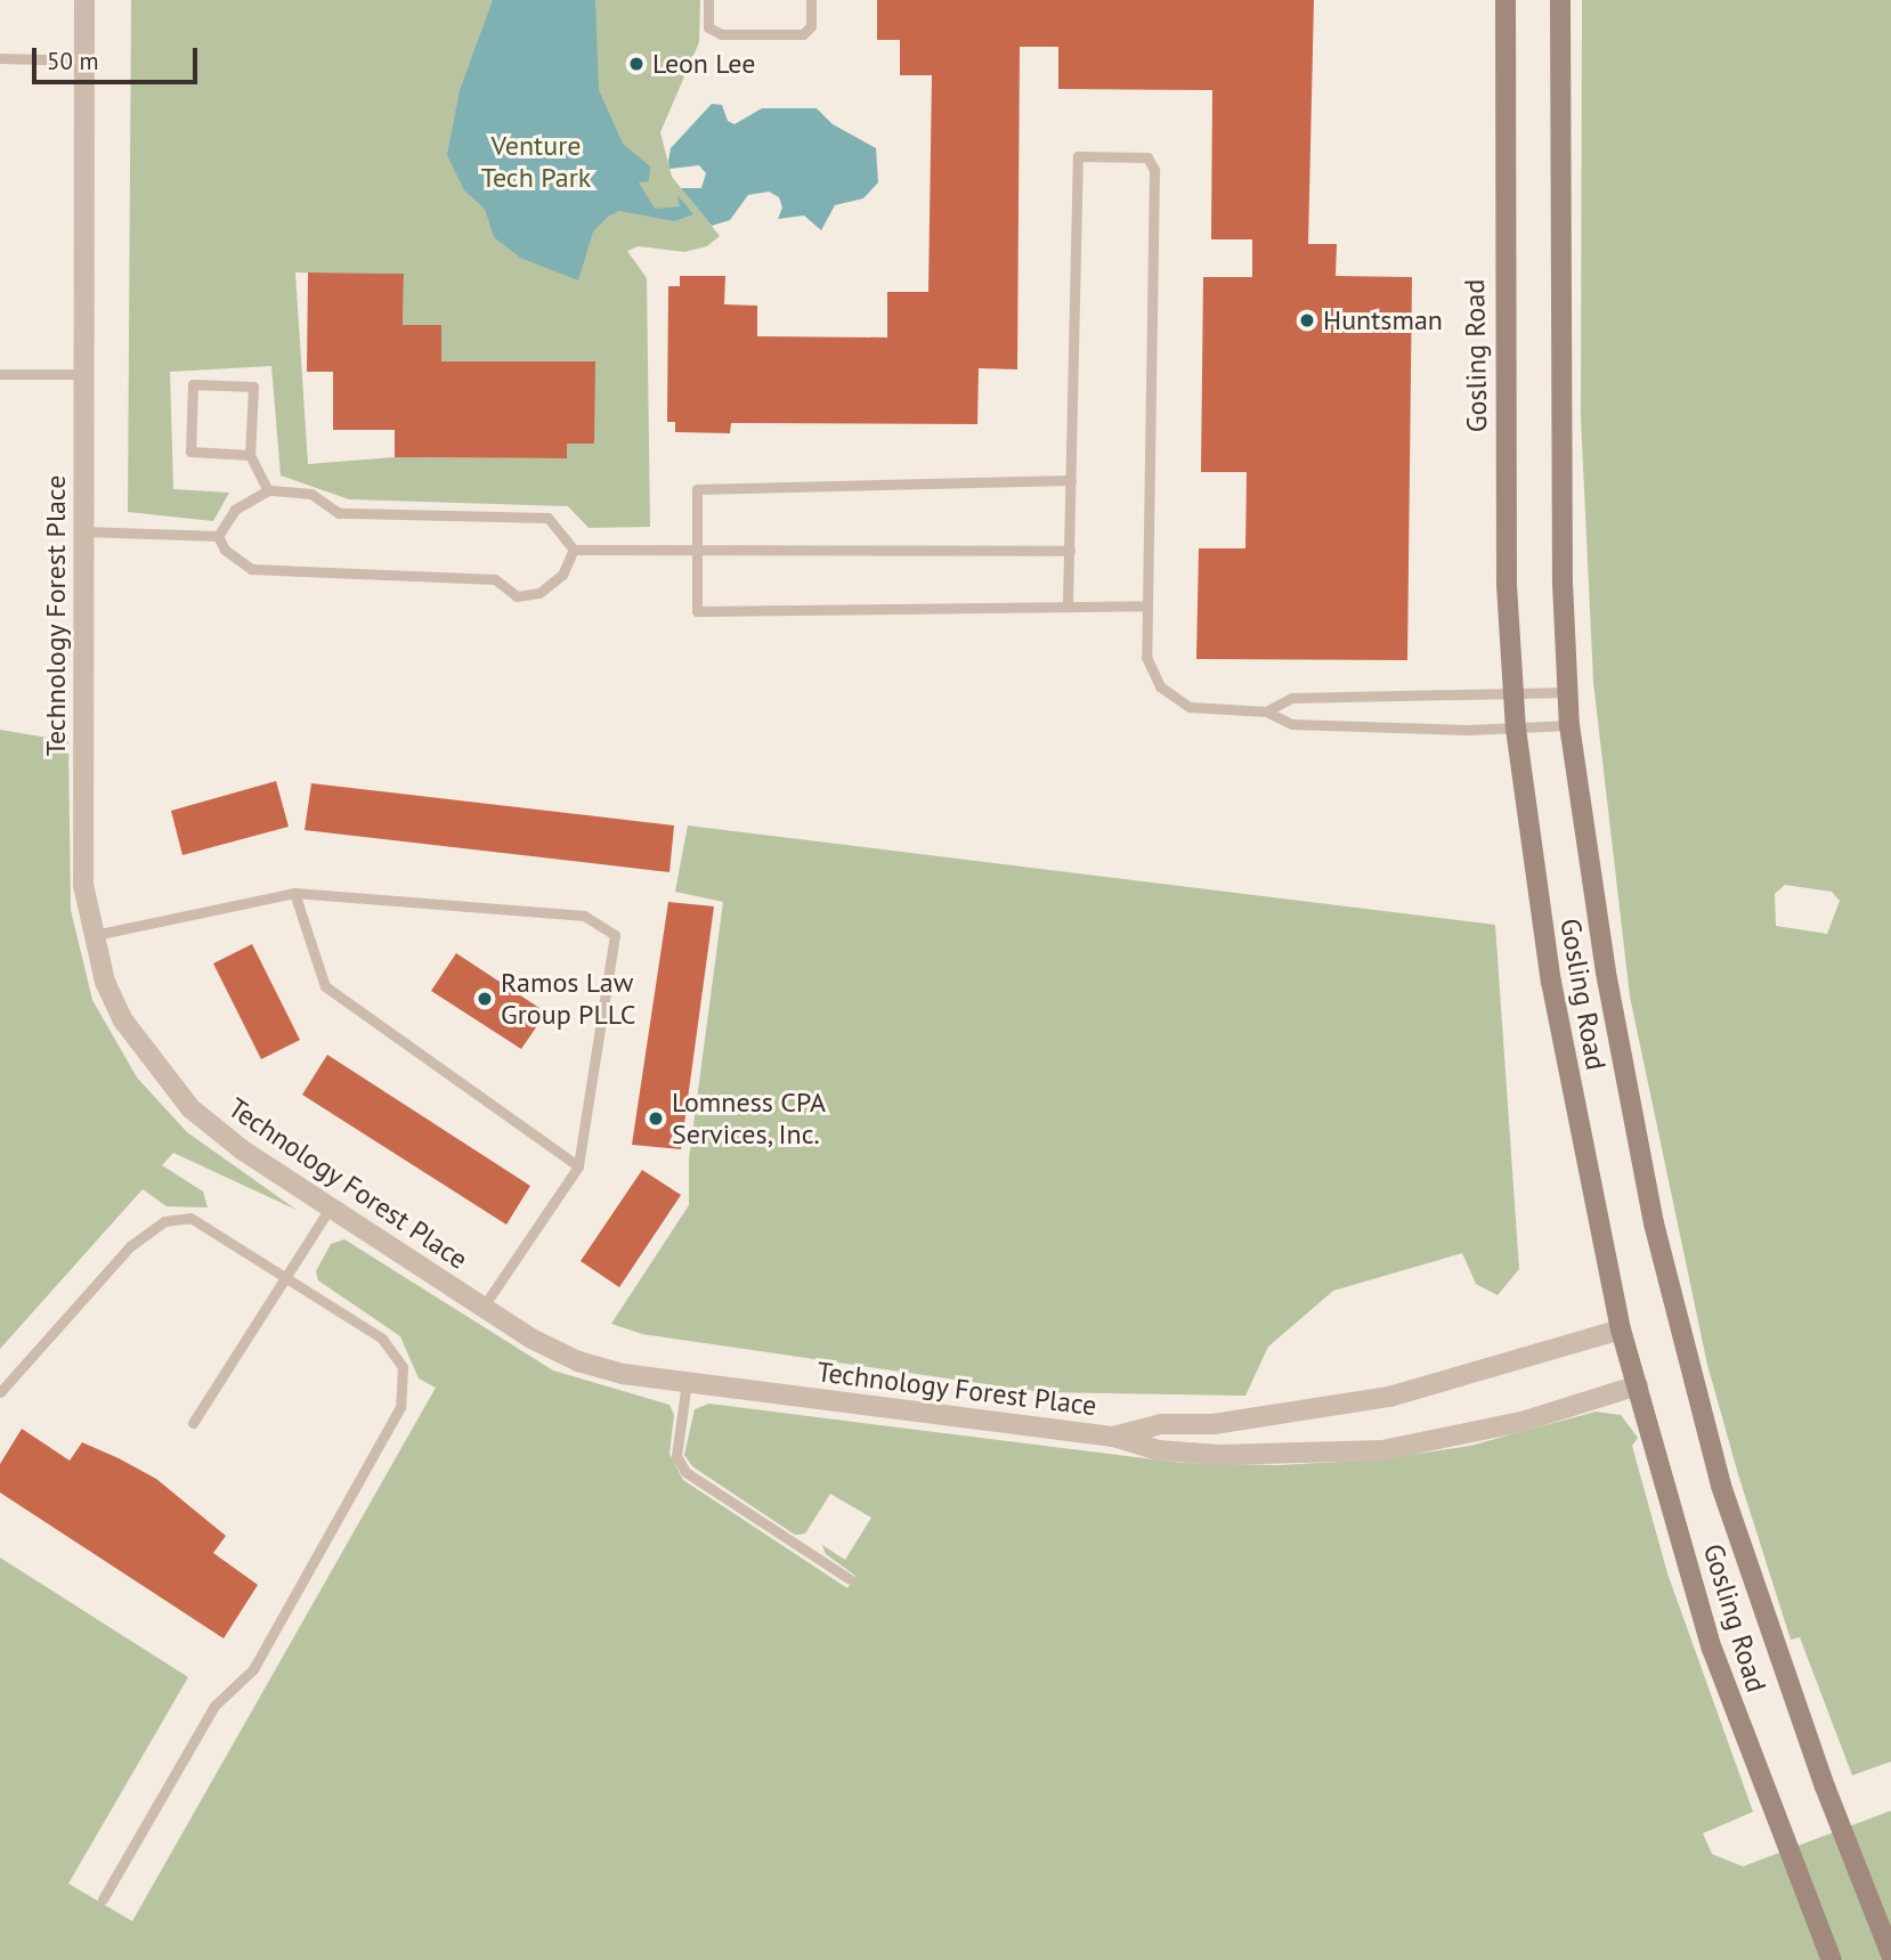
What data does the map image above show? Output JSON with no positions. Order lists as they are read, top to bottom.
{
  "streets": {
    "main road": ["Gosling Road"],
    "street": ["Technology Forest Place"]
  },
  "crossings": [
    ["Gosling Road", "Technology Forest Place"]
  ],
  "parks": ["Venture Tech Park"],
  "places": [
    "Leon Lee",
    "Huntsman",
    "Ramos Law Group PLLC",
    "Lomness CPA Services, Inc."
  ],
  "scale_bar": "50 m"
}
